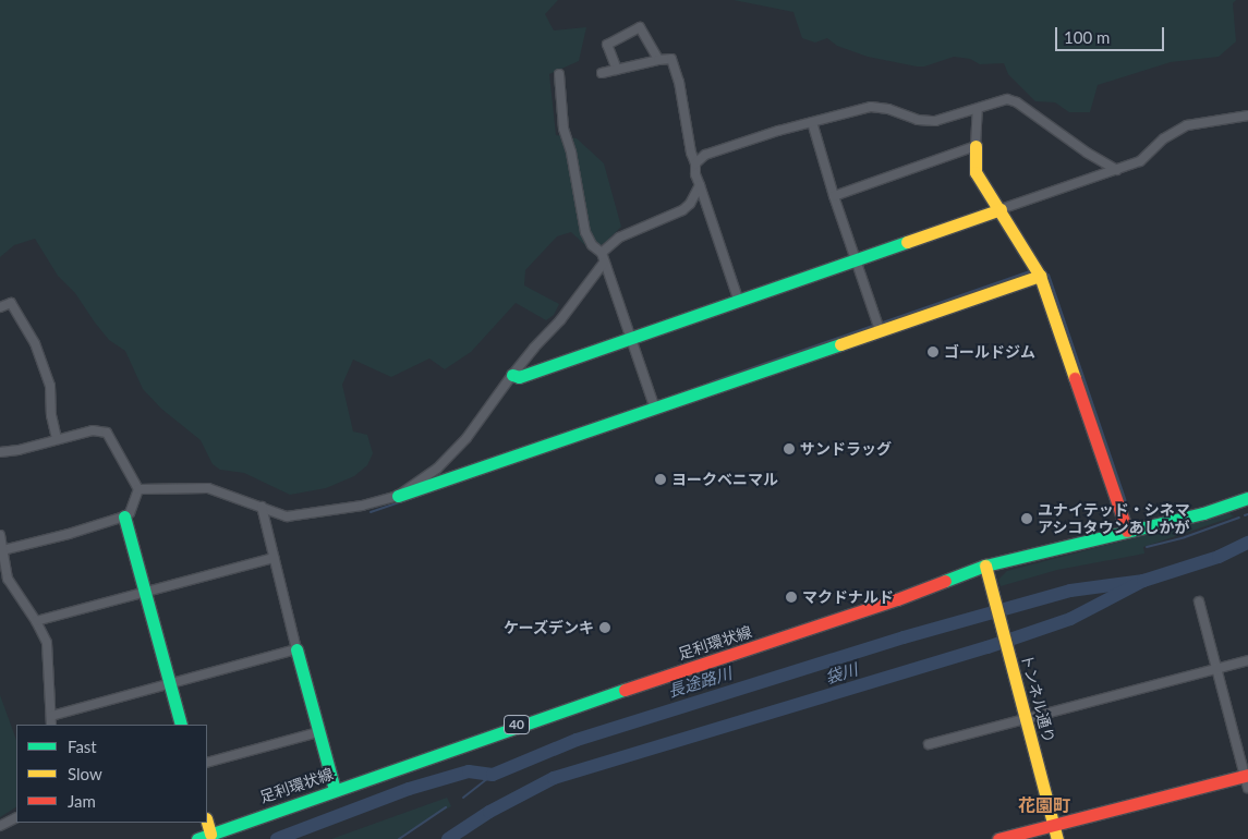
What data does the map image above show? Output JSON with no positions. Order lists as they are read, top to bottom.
{
  "streets": {
    "street": ["足利環状線", "トンネル通り", "40"]
  },
  "crossings": [
    ["足利環状線", "トンネル通り"]
  ],
  "districts": ["花園町"],
  "water": ["袋川", "長途路川"],
  "places": [
    "ゴールドジム",
    "サンドラッグ",
    "ヨークベニマル",
    "ユナイテッド・シネマ アシコタウンあしかが",
    "マクドナルド",
    "ケーズデンキ"
  ],
  "legend": ["Fast", "Slow", "Jam"],
  "scale_bar": "100 m"
}
